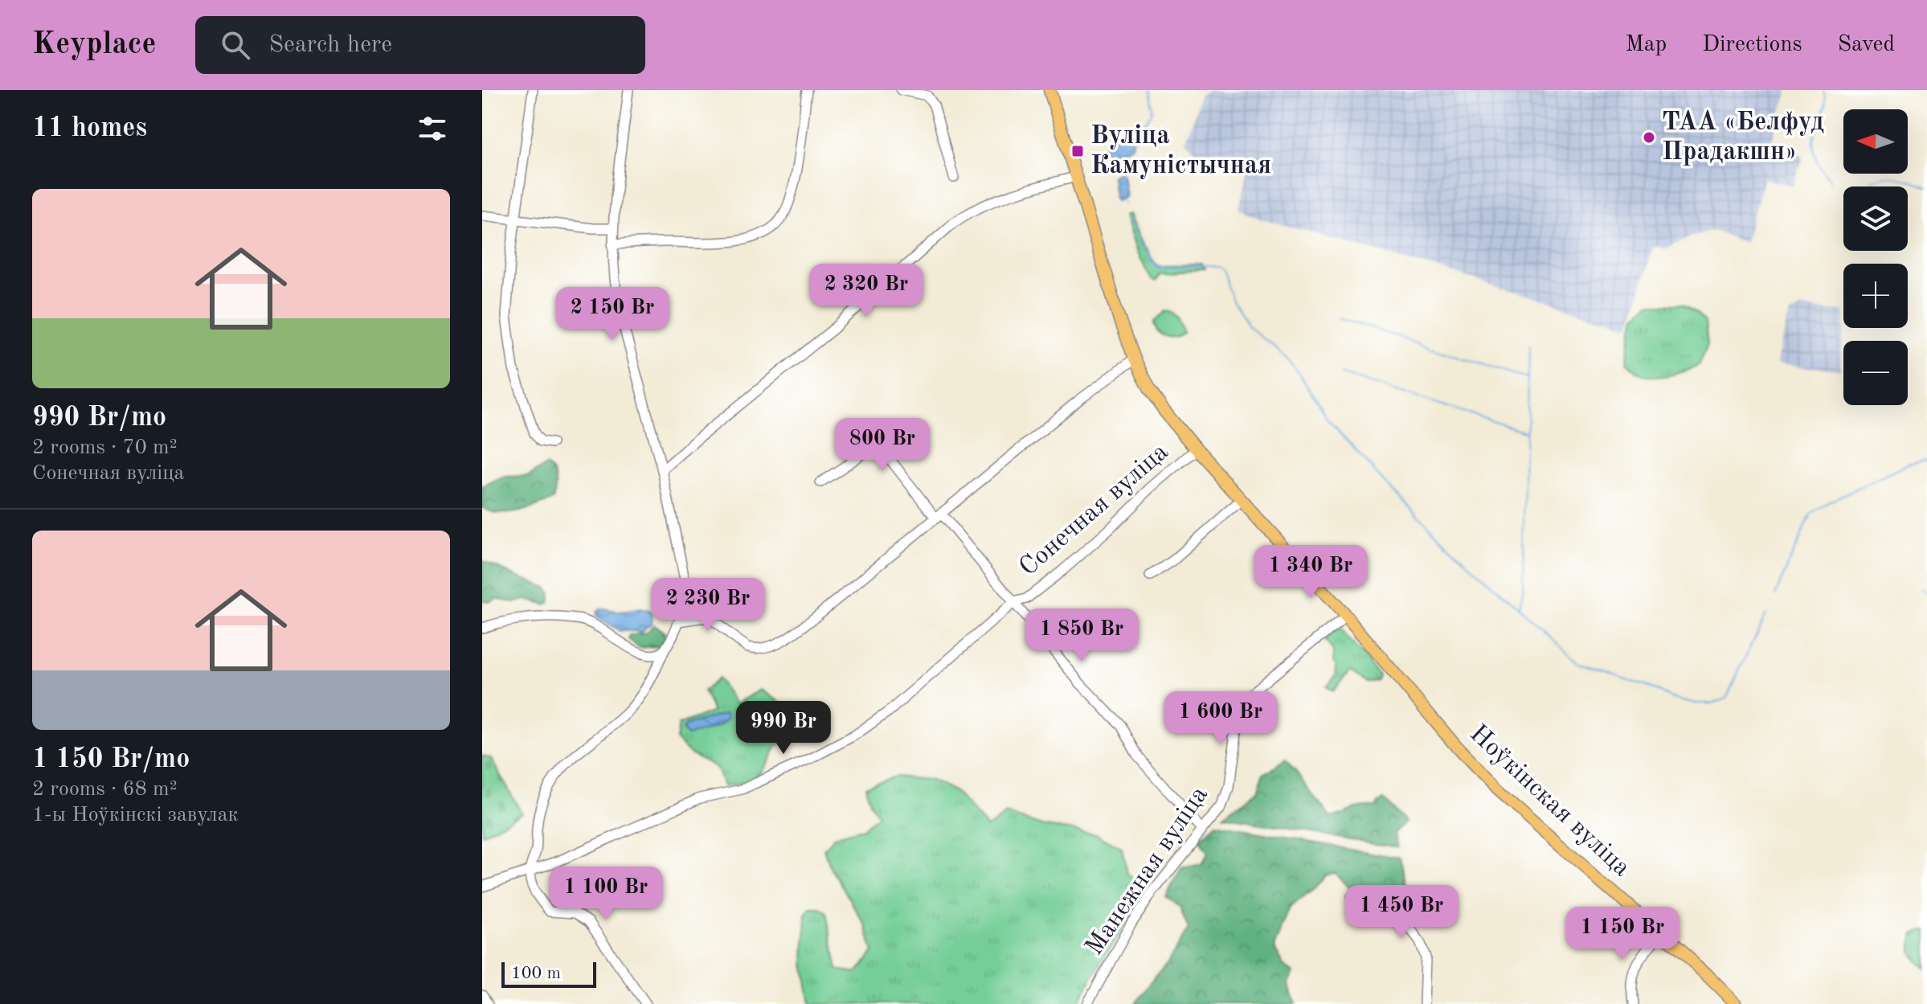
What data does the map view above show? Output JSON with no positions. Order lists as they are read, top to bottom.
{
  "streets": {
    "main road": ["Ноўкінская вуліца"],
    "street": ["Сонечная вуліца", "Манежная вуліца"]
  },
  "crossings": [
    ["Сонечная вуліца", "Ноўкінская вуліца"],
    ["Ноўкінская вуліца", "Манежная вуліца"]
  ],
  "places": {
    "other": ["ТАА «Белфуд Прадакшн»"],
    "transit": ["Вуліца Камуністычная"]
  },
  "scale_bar": "100 m",
  "north": "left",
  "page": {
    "header": "Keyplace",
    "search": "Search here",
    "nav": ["Map", "Directions", "Saved"],
    "heading": "11 homes",
    "map_buttons": ["+", "−"],
    "list": [
      {
        "name": "990 Br/mo",
        "note": "2 rooms · 70 m² · Сонечная вуліца"
      },
      {
        "name": "1 150 Br/mo",
        "note": "2 rooms · 68 m² · 1-ы Ноўкінскі завулак"
      }
    ],
    "price": [
      "2 320 Br",
      "2 150 Br",
      "800 Br",
      "1 340 Br",
      "2 230 Br",
      "1 850 Br",
      "1 600 Br",
      "990 Br",
      "1 100 Br",
      "1 450 Br",
      "1 150 Br"
    ],
    "scale": "100 m"
  }
}
